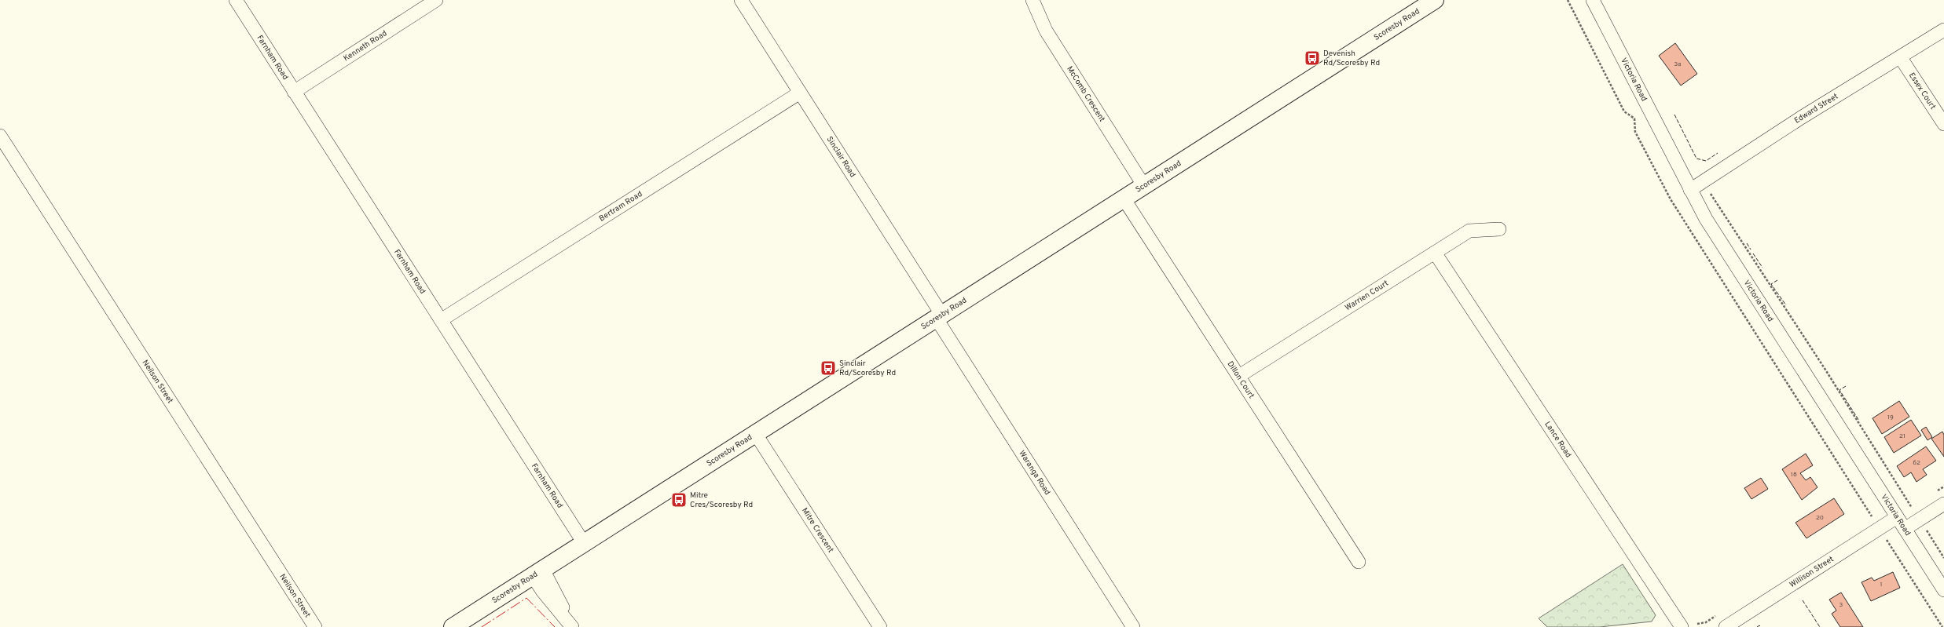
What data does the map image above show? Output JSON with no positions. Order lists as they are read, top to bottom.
{
  "streets": {
    "main road": ["Scoresby Road"],
    "street": [
      "Kenneth Road",
      "Farnham Road",
      "Victoria Road",
      "Essex Court",
      "McComb Crescent",
      "Edward Street",
      "Sinclair Road",
      "Bertram Road",
      "Warrien Court",
      "Dillon Court",
      "Neilson Street",
      "Lance Road",
      "Waranga Road",
      "Mitre Crescent",
      "Willison Street"
    ]
  },
  "crossings": [
    ["Scoresby Road", "Farnham Road"],
    ["Scoresby Road", "McComb Crescent"],
    ["Scoresby Road", "Sinclair Road"],
    ["Scoresby Road", "Dillon Court"],
    ["Scoresby Road", "Waranga Road"],
    ["Scoresby Road", "Mitre Crescent"],
    ["Kenneth Road", "Farnham Road"],
    ["Farnham Road", "Bertram Road"],
    ["Victoria Road", "Edward Street"],
    ["Victoria Road", "Willison Street"],
    ["Essex Court", "Edward Street"],
    ["Sinclair Road", "Bertram Road"],
    ["Sinclair Road", "Waranga Road"],
    ["Warrien Court", "Dillon Court"],
    ["Warrien Court", "Lance Road"]
  ],
  "places": {
    "bus stop": ["Devenish Rd/Scoresby Rd", "Sinclair Rd/Scoresby Rd", "Mitre Cres/Scoresby Rd"]
  },
  "house_numbers": [
    "3a",
    "19",
    "21",
    "62",
    "18",
    "20",
    "1",
    "3"
  ]
}
